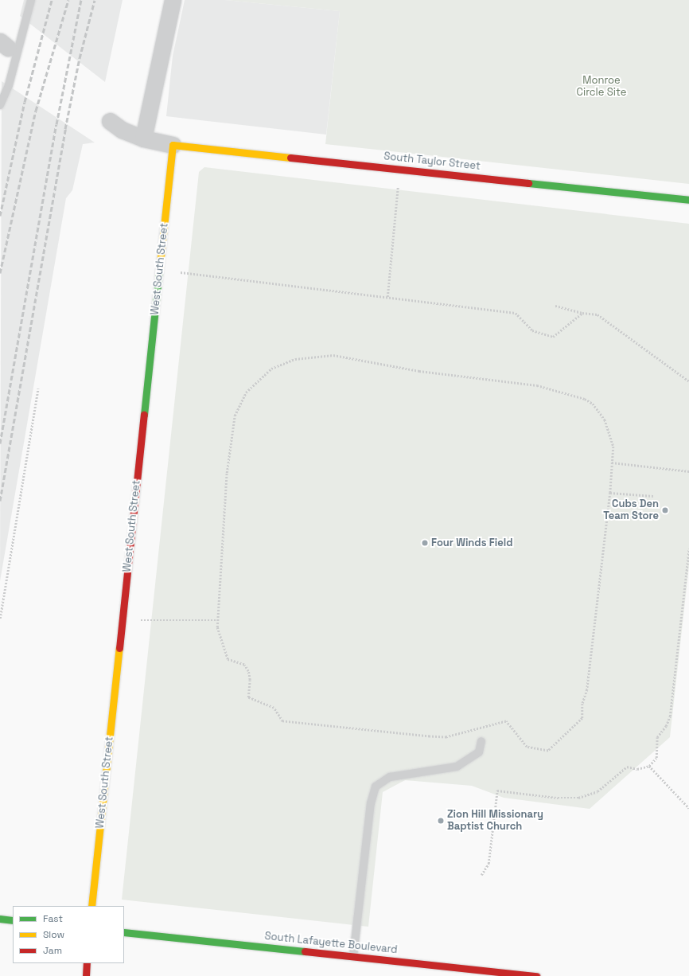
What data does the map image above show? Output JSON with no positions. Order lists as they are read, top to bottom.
{
  "streets": {
    "street": ["South Taylor Street", "West South Street", "South Lafayette Boulevard"]
  },
  "crossings": [
    ["South Taylor Street", "West South Street"]
  ],
  "parks": ["Monroe Circle Site"],
  "places": ["Cubs Den Team Store", "Four Winds Field", "Zion Hill Missionary Baptist Church"],
  "legend": ["Fast", "Slow", "Jam"]
}
